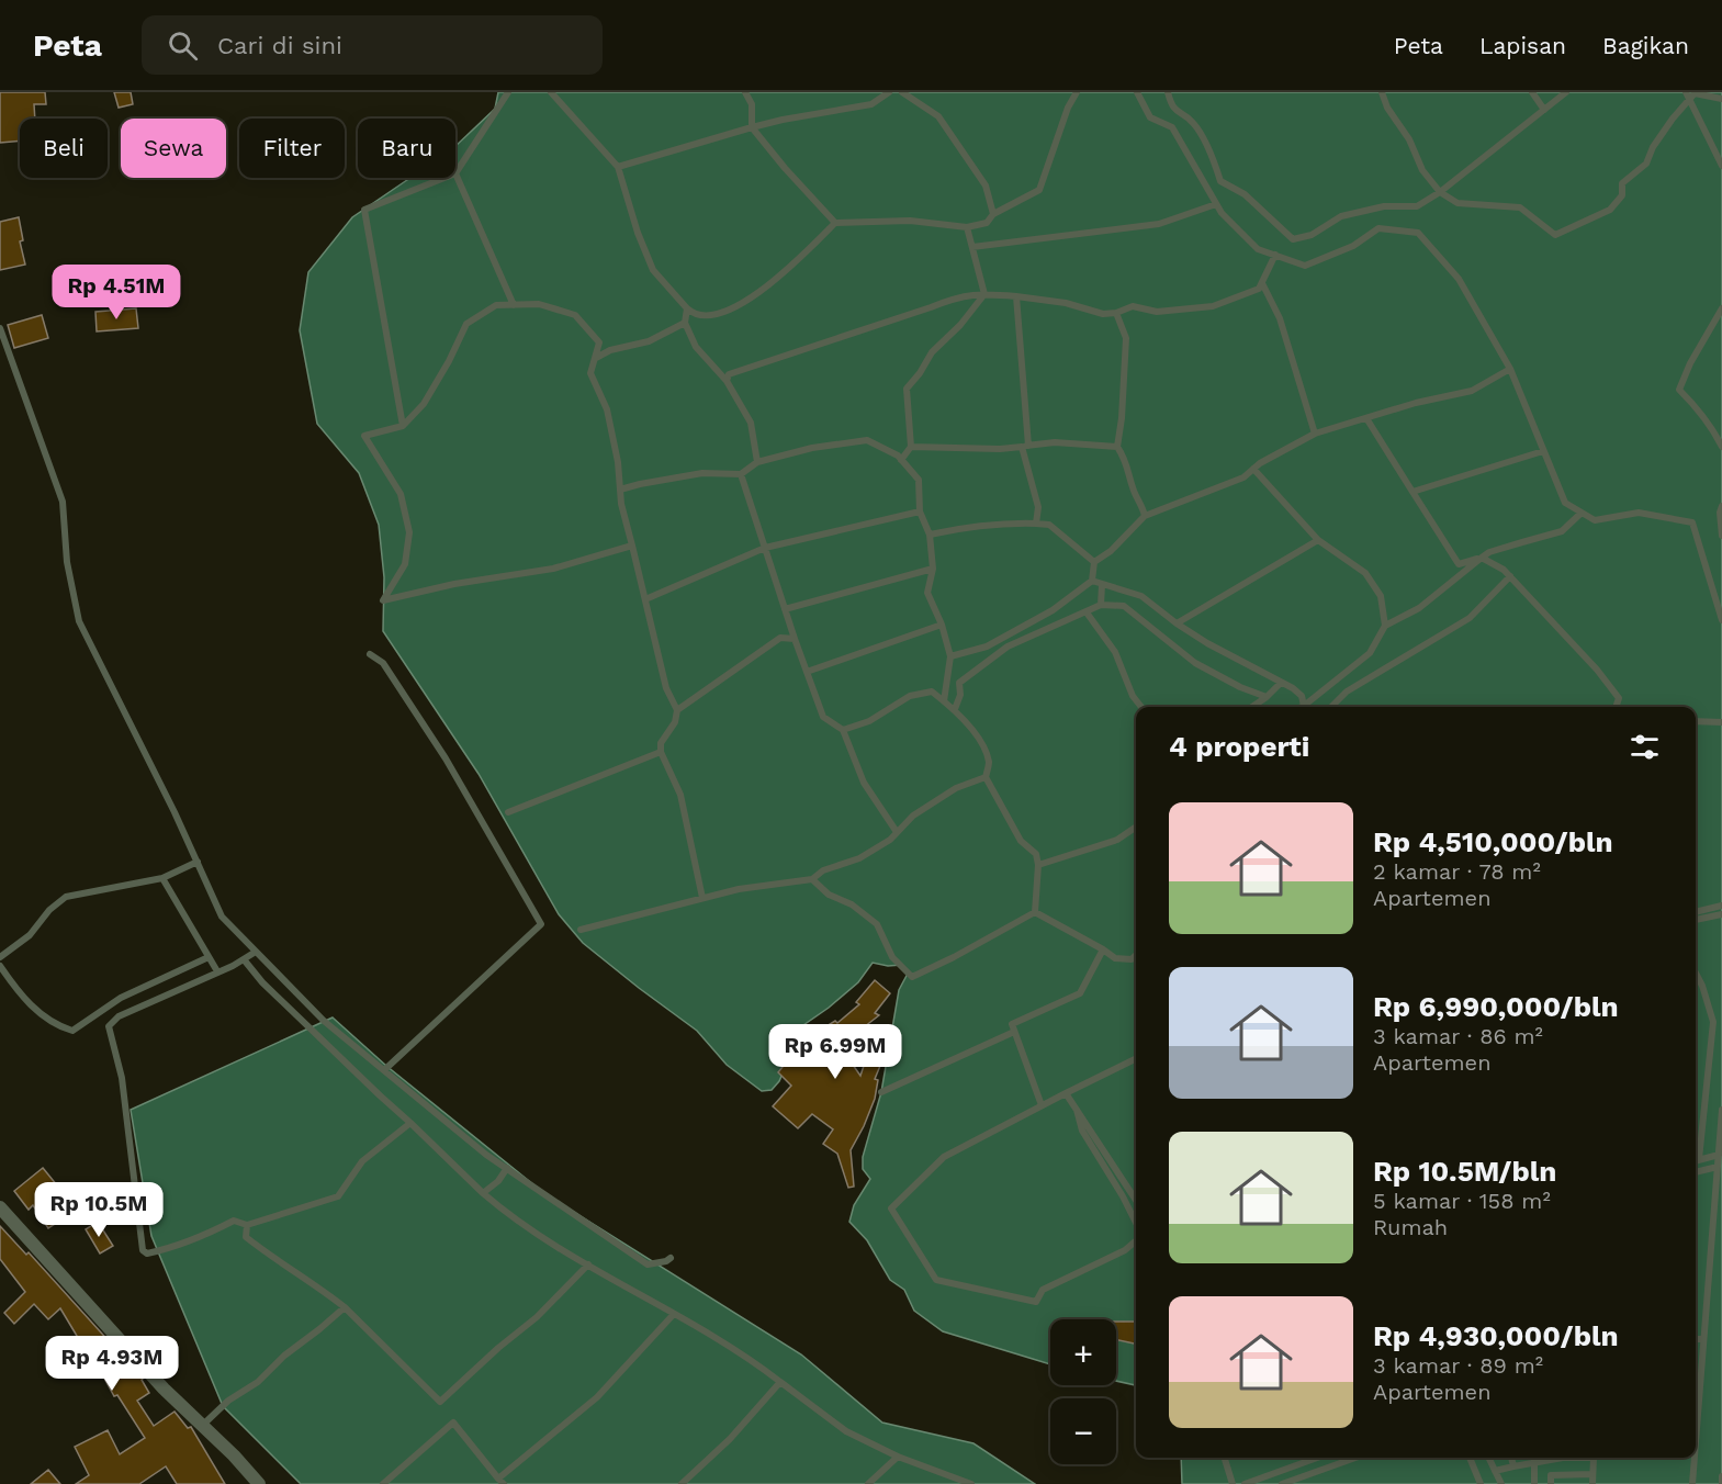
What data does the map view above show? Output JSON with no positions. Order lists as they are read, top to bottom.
{
  "page": {
    "header": "Peta",
    "search": "Cari di sini",
    "nav": ["Peta", "Lapisan", "Bagikan"],
    "chip": [
      "Beli",
      "Sewa",
      "Filter",
      "Baru"
    ],
    "price": [
      "Rp 4.51M",
      "Rp 6.99M",
      "Rp 10.5M",
      "Rp 4.93M"
    ],
    "heading": "4 properti",
    "list": [
      {
        "name": "Rp 4,510,000/bln",
        "note": "2 kamar · 78 m² · Apartemen"
      },
      {
        "name": "Rp 6,990,000/bln",
        "note": "3 kamar · 86 m² · Apartemen"
      },
      {
        "name": "Rp 10.5M/bln",
        "note": "5 kamar · 158 m² · Rumah"
      },
      {
        "name": "Rp 4,930,000/bln",
        "note": "3 kamar · 89 m² · Apartemen"
      }
    ],
    "map_buttons": ["+", "−"]
  }
}
